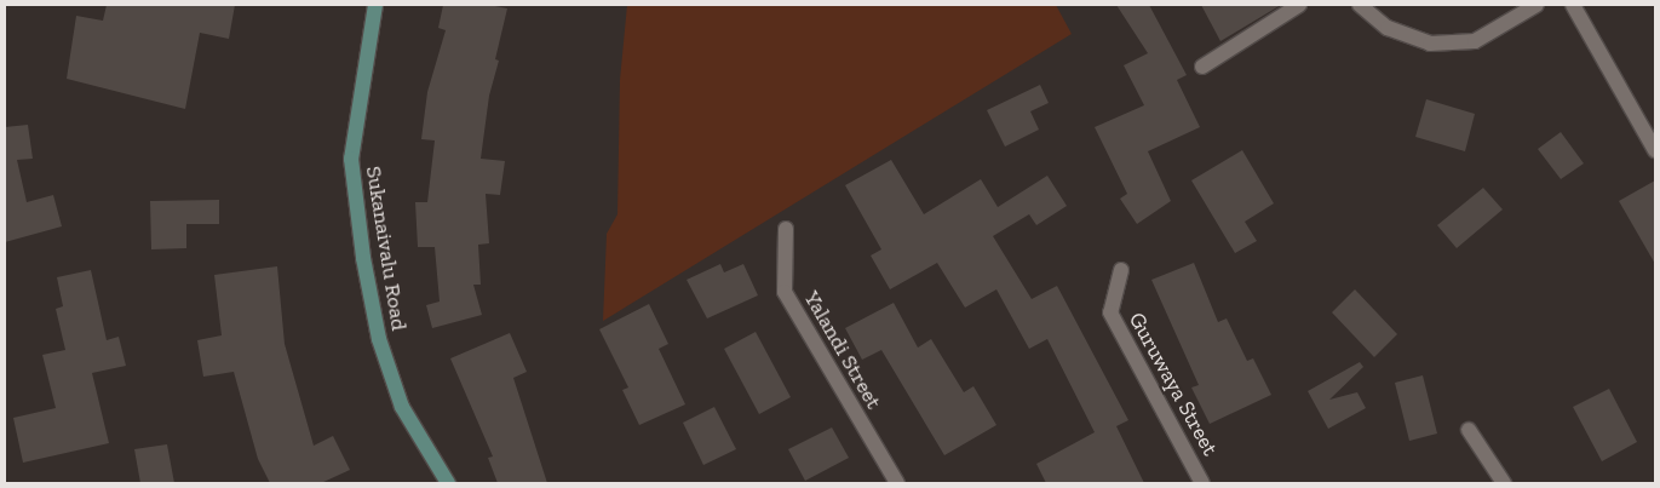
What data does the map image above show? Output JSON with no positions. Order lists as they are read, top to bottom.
{
  "streets": {
    "main road": ["Sukanaivalu Road"],
    "street": ["Yalandi Street", "Guruwaya Street"]
  }
}
